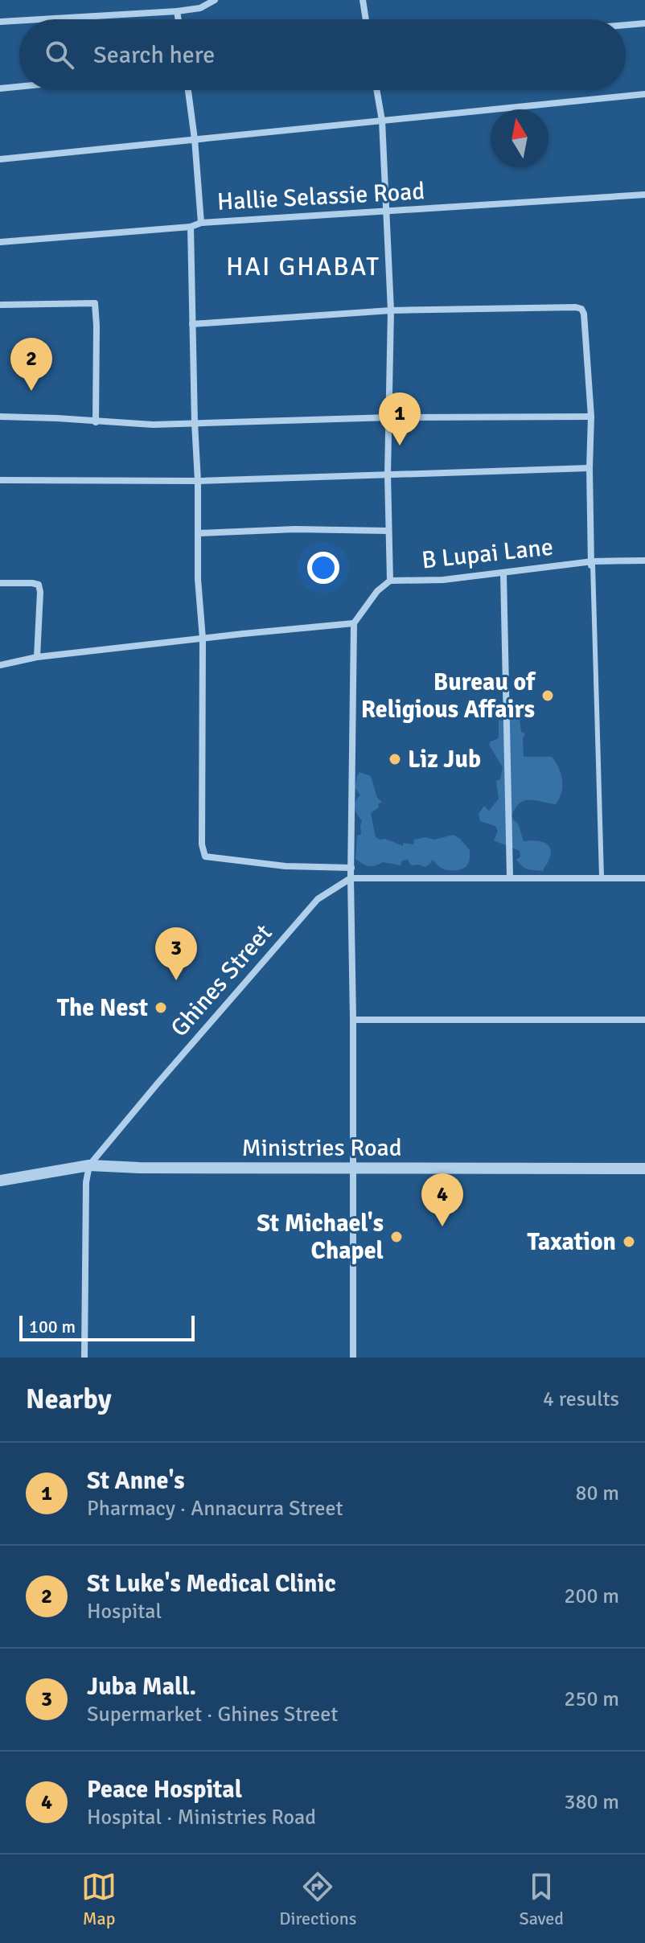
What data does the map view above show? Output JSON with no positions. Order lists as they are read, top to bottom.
{
  "streets": {
    "street": [
      "Hallie Selassie Road",
      "B Lupai Lane",
      "Ghines Street",
      "Ministries Road"
    ]
  },
  "crossings": [
    ["Ghines Street", "Ministries Road"]
  ],
  "districts": ["HAI GHABAT"],
  "places": [
    "Bureau of Religious Affairs",
    "Liz Jub",
    "The Nest",
    "St Michael's Chapel",
    "Taxation"
  ],
  "scale_bar": "100 m",
  "north": "top",
  "page": {
    "search": "Search here",
    "pins": [
      "2",
      "1",
      "3",
      "4"
    ],
    "scale": "100 m",
    "heading": ["Nearby", "4 results"],
    "list": [
      {
        "mark": "1",
        "name": "St Anne's",
        "note": "Pharmacy · Annacurra Street",
        "value": "80 m"
      },
      {
        "mark": "2",
        "name": "St Luke's Medical Clinic",
        "note": "Hospital",
        "value": "200 m"
      },
      {
        "mark": "3",
        "name": "Juba Mall.",
        "note": "Supermarket · Ghines Street",
        "value": "250 m"
      },
      {
        "mark": "4",
        "name": "Peace Hospital",
        "note": "Hospital · Ministries Road",
        "value": "380 m"
      }
    ],
    "nav": ["Map", "Directions", "Saved"]
  }
}
